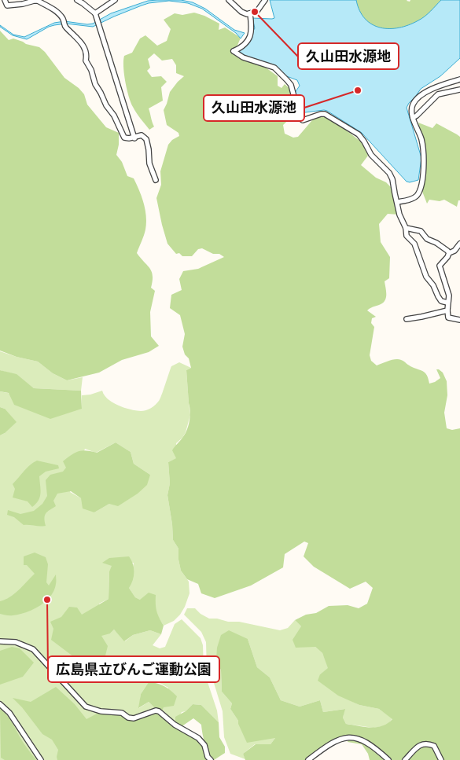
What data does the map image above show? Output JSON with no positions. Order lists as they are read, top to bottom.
{
  "places": ["久山田水源地", "久山田水源池", "広島県立びんご運動公園"]
}
